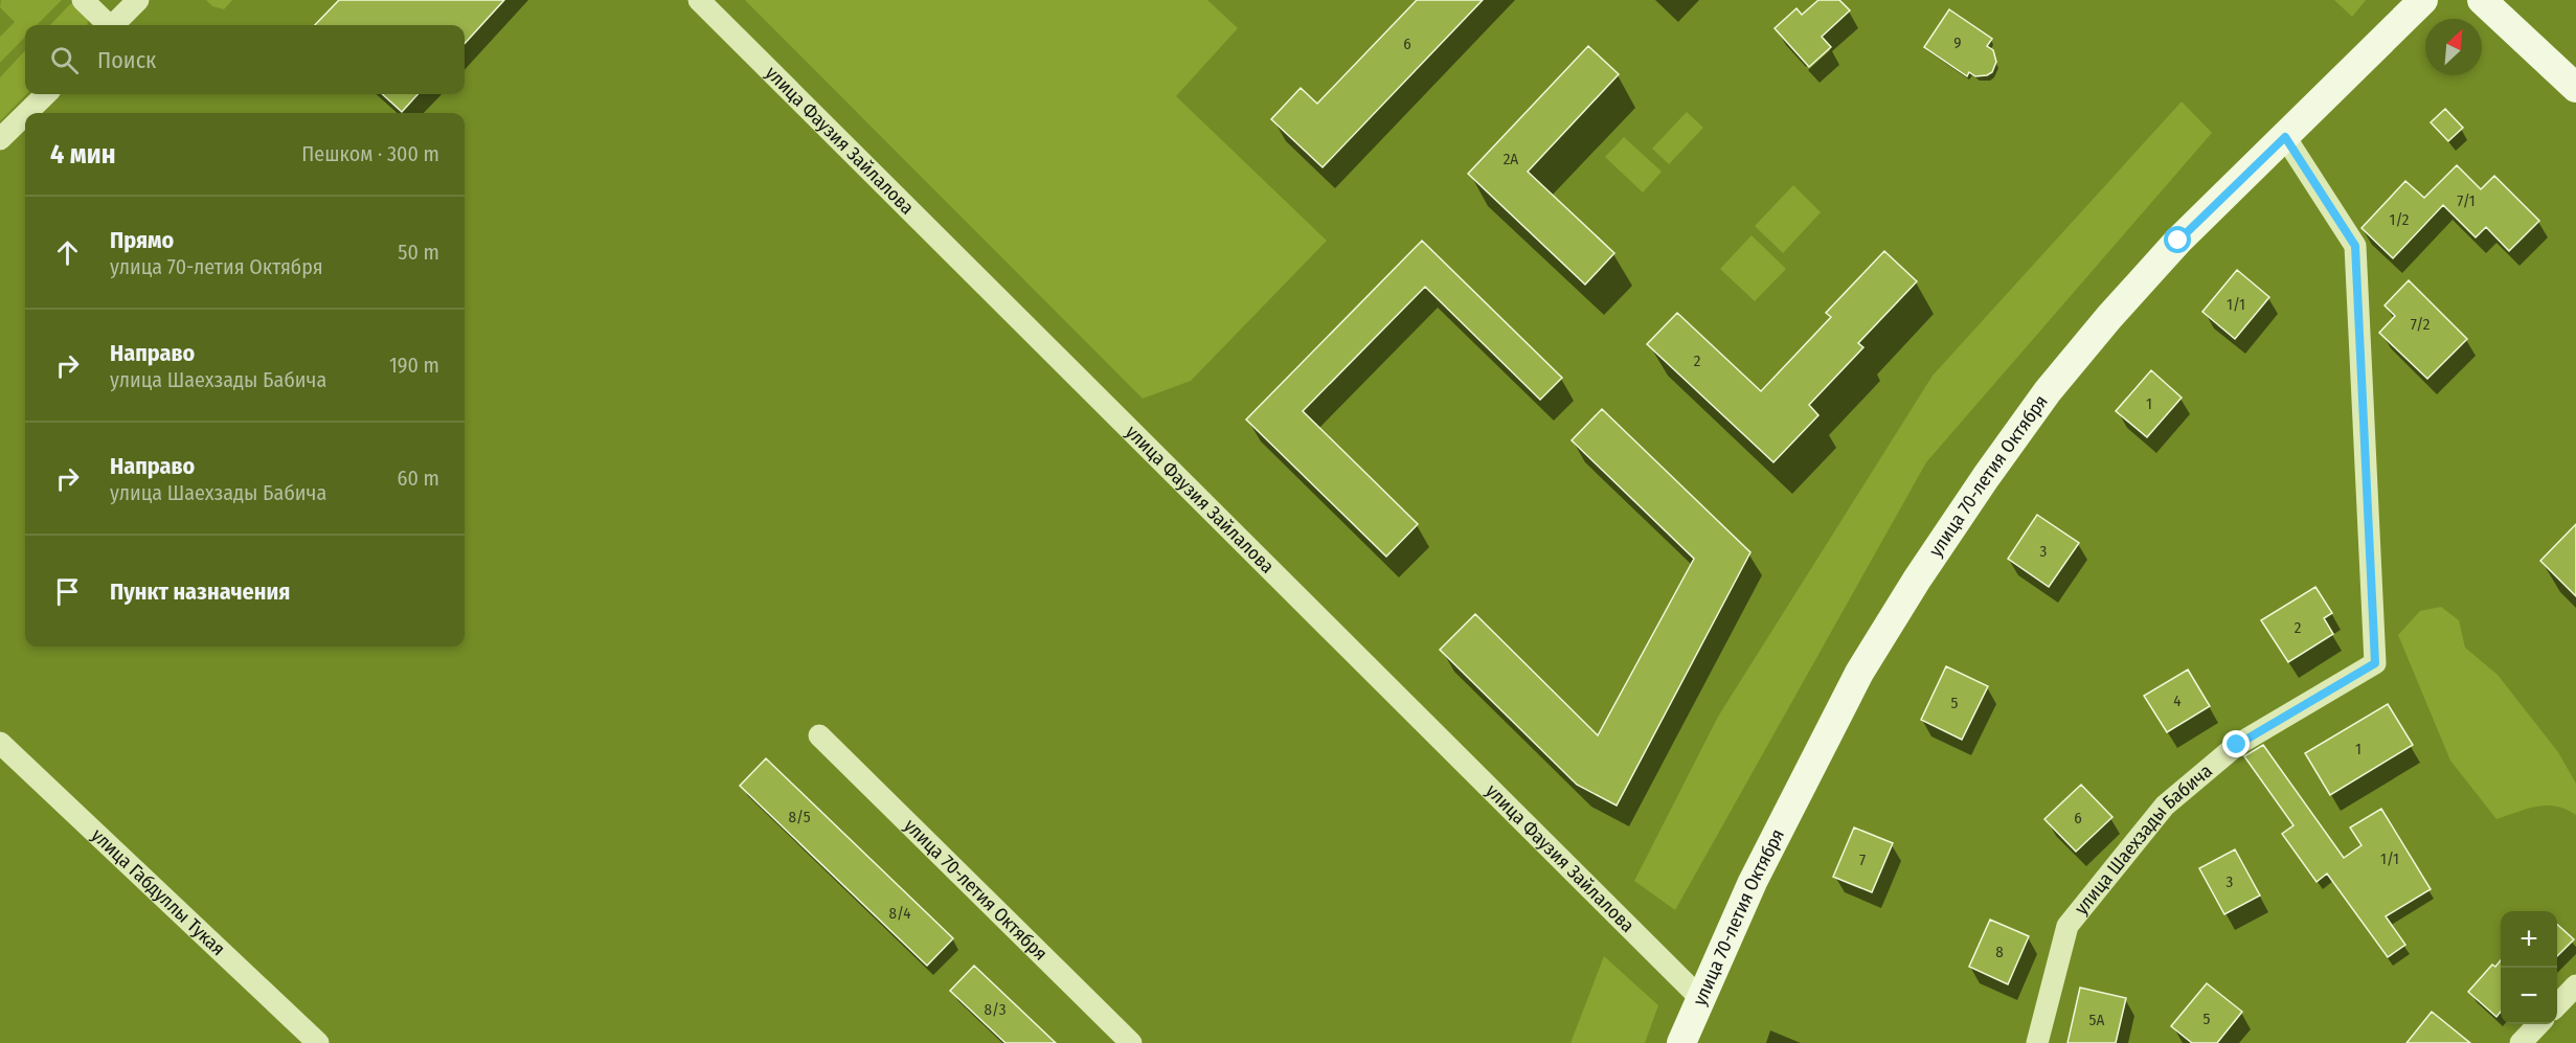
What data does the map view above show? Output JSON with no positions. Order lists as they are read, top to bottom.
{
  "streets": {
    "main road": ["улица 70-летия Октября"],
    "street": ["улица Фаузия Зайлалова", "улица Шаехзады Бабича", "улица Габдуллы Тукая"]
  },
  "crossings": [
    ["улица Фаузия Зайлалова", "улица 70-летия Октября"],
    ["улица 70-летия Октября", "улица Шаехзады Бабича"]
  ],
  "house_numbers": [
    "9",
    "6",
    "2А",
    "7/1",
    "1/2",
    "1/1",
    "7/2",
    "2",
    "1",
    "3",
    "2",
    "4",
    "5",
    "1",
    "8/5",
    "6",
    "1/1",
    "7",
    "3",
    "8/4",
    "8",
    "8/3",
    "5",
    "5А"
  ],
  "north": "top right",
  "page": {
    "search": "Поиск",
    "heading": ["4 мин", "Пешком · 300 m"],
    "list": [
      ["Прямо", "улица 70-летия Октября", "50 m"],
      ["Направо", "улица Шаехзады Бабича", "190 m"],
      ["Направо", "улица Шаехзады Бабича", "60 m"],
      "Пункт назначения"
    ],
    "map_buttons": ["+", "−"]
  }
}
